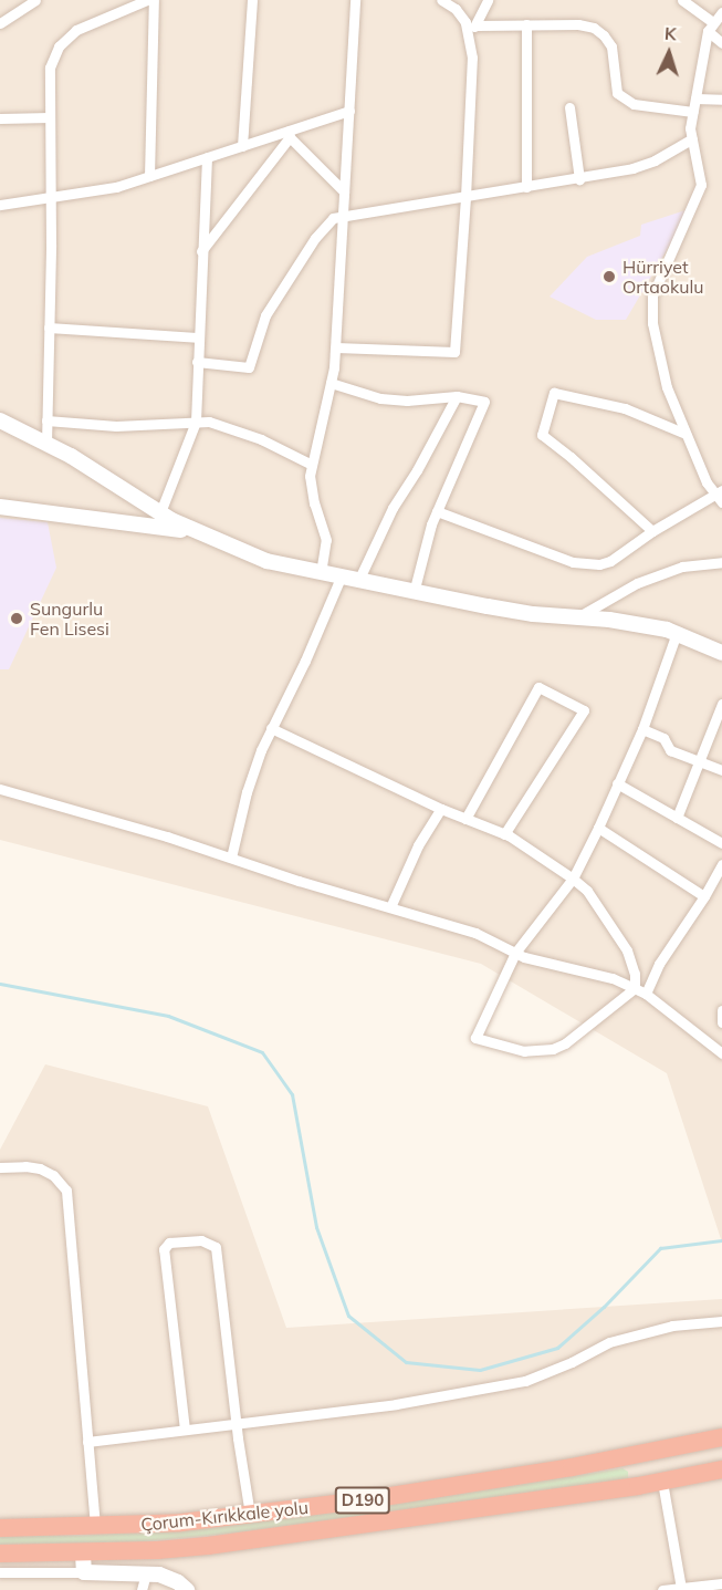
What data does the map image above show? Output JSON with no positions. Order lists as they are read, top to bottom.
{
  "streets": {
    "highway": ["D190", "Çorum-Kırıkkale yolu"]
  },
  "places": ["Hürriyet Ortaokulu", "Sungurlu Fen Lisesi"],
  "north": "top"
}
